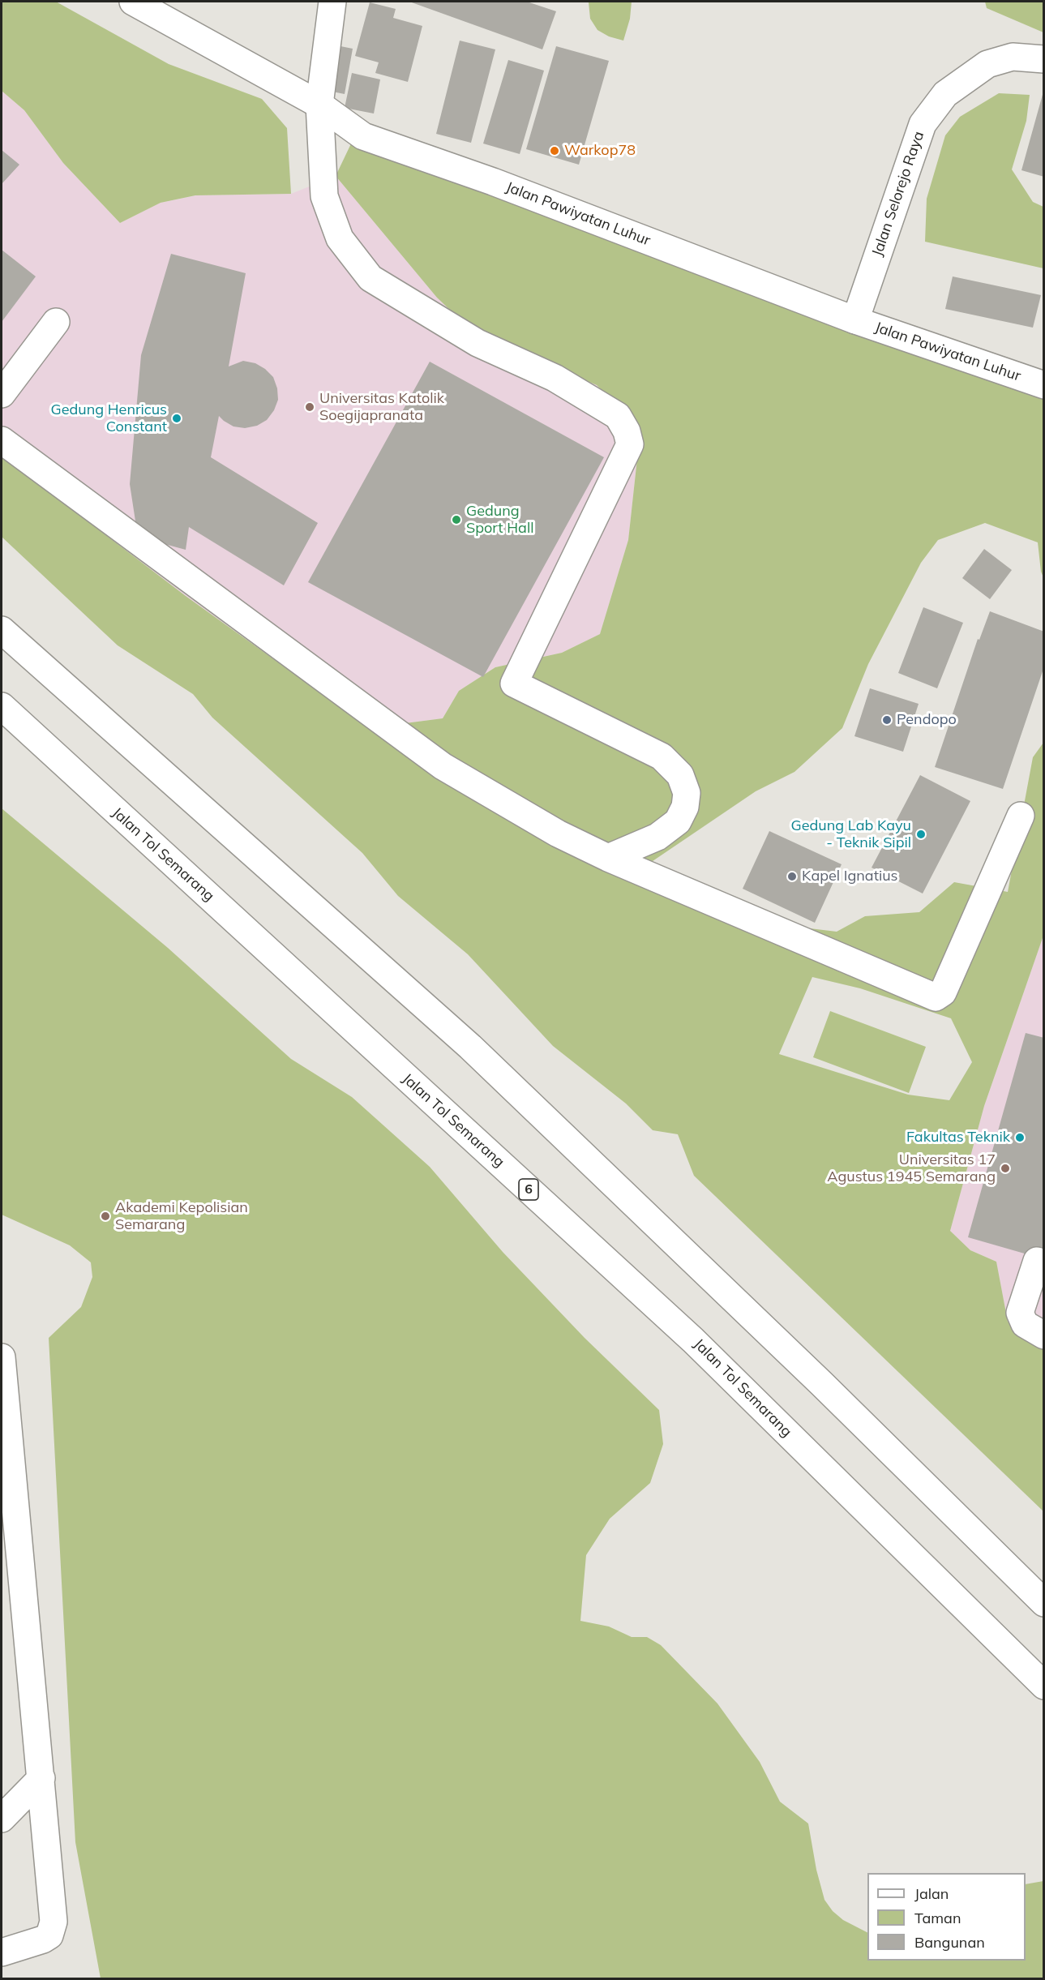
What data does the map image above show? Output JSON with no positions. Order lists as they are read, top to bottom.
{
  "streets": {
    "main road": [
      "Jalan Selorejo Raya",
      "Jalan Pawiyatan Luhur",
      "Jalan Tol Semarang",
      "6"
    ]
  },
  "crossings": [
    ["Jalan Selorejo Raya", "Jalan Pawiyatan Luhur"]
  ],
  "places": [
    "Warkop78",
    "Universitas Katolik Soegijapranata",
    "Gedung Henricus Constant",
    "Gedung Sport Hall",
    "Pendopo",
    "Gedung Lab Kayu - Teknik Sipil",
    "Kapel Ignatius",
    "Fakultas Teknik",
    "Universitas 17 Agustus 1945 Semarang",
    "Akademi Kepolisian Semarang"
  ],
  "legend": ["Jalan", "Taman", "Bangunan"]
}
